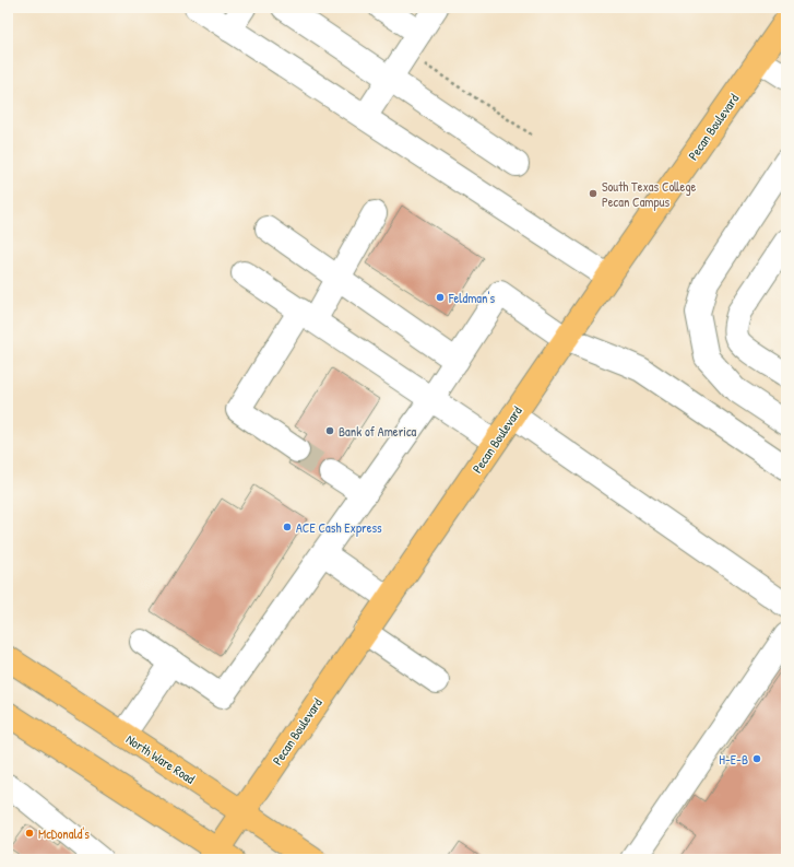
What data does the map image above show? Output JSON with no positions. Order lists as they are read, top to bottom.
{
  "streets": {
    "main road": ["Pecan Boulevard", "North Ware Road"]
  },
  "crossings": [
    ["Pecan Boulevard", "North Ware Road"]
  ],
  "places": [
    "South Texas College Pecan Campus",
    "Feldman's",
    "Bank of America",
    "ACE Cash Express",
    "H-E-B",
    "McDonald's"
  ]
}
